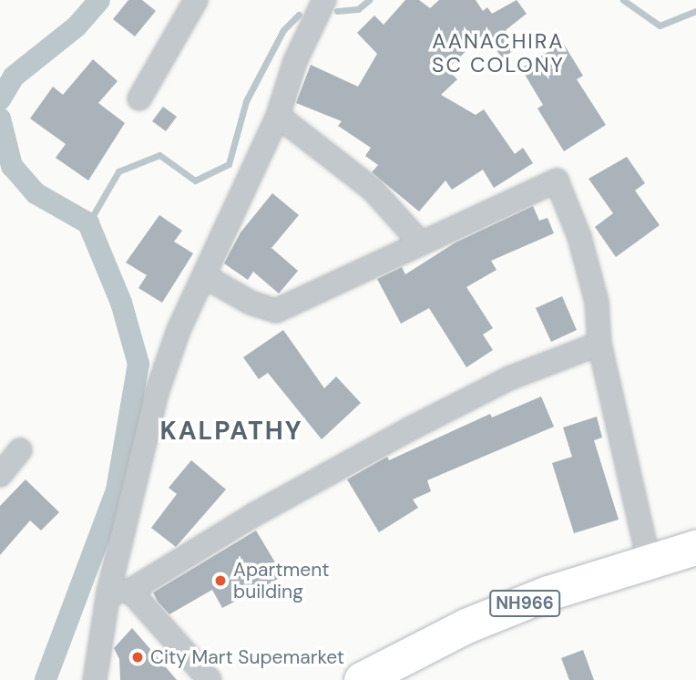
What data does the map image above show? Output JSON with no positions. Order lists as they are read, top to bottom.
{
  "streets": {
    "highway": ["NH966"]
  },
  "districts": ["AANACHIRA SC COLONY", "KALPATHY"],
  "places": ["Apartment building", "City Mart Supemarket"]
}
